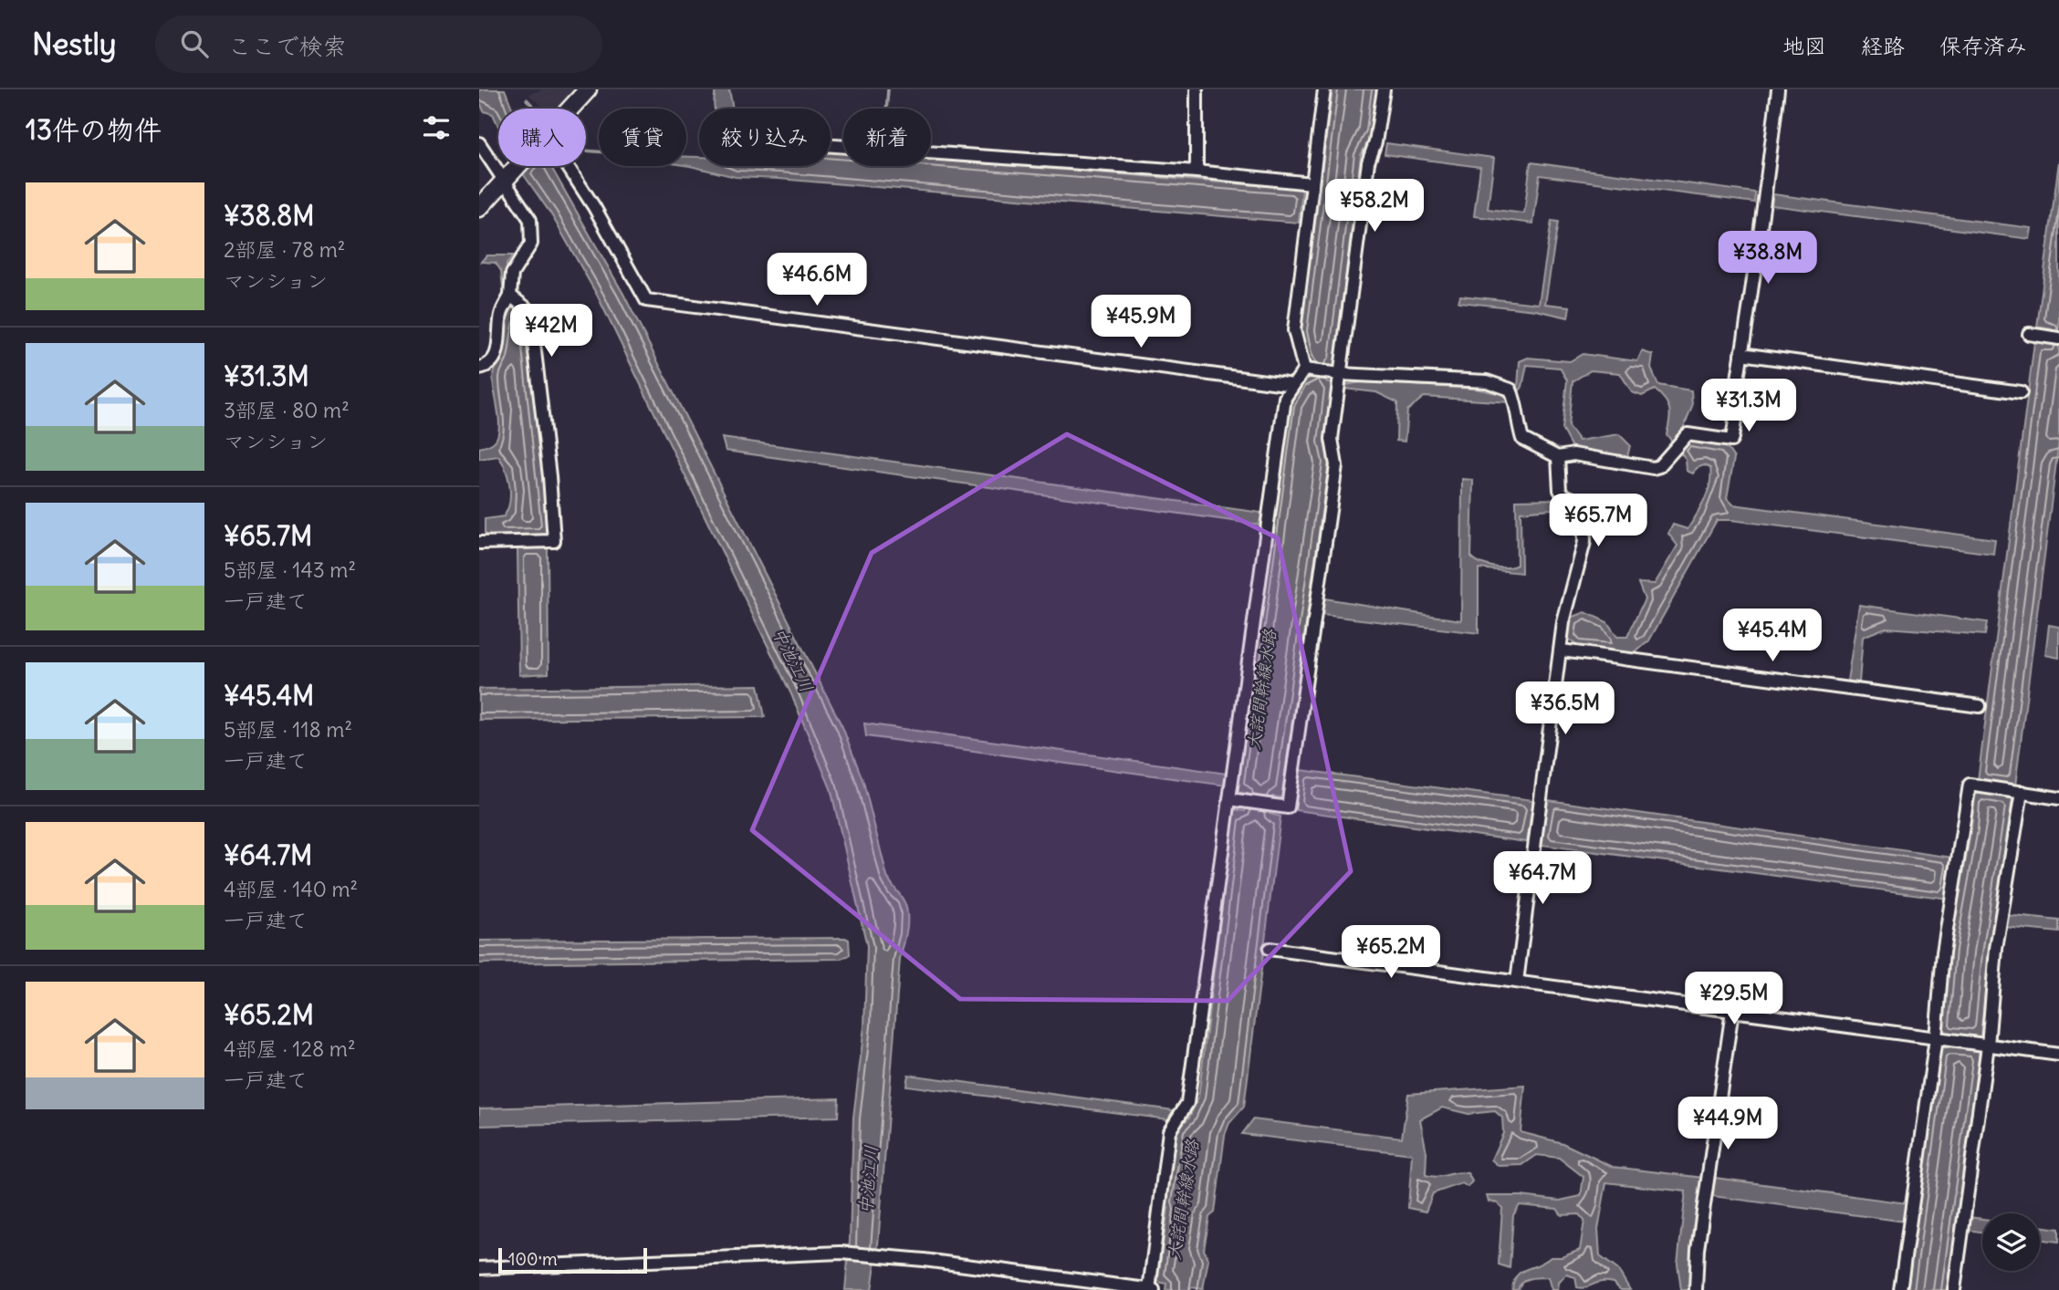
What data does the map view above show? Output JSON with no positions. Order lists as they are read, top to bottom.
{
  "water": ["中池江川", "大詫間幹線水路"],
  "scale_bar": "100 m",
  "page": {
    "header": "Nestly",
    "search": "ここで検索",
    "nav": ["地図", "経路", "保存済み"],
    "heading": "13件の物件",
    "chip": [
      "購入",
      "賃貸",
      "絞り込み",
      "新着"
    ],
    "list": [
      {
        "name": "¥38.8M",
        "note": "2部屋 · 78 m² · マンション"
      },
      {
        "name": "¥31.3M",
        "note": "3部屋 · 80 m² · マンション"
      },
      {
        "name": "¥65.7M",
        "note": "5部屋 · 143 m² · 一戸建て"
      },
      {
        "name": "¥45.4M",
        "note": "5部屋 · 118 m² · 一戸建て"
      },
      {
        "name": "¥64.7M",
        "note": "4部屋 · 140 m² · 一戸建て"
      },
      {
        "name": "¥65.2M",
        "note": "4部屋 · 128 m² · 一戸建て"
      }
    ],
    "price": [
      "¥58.2M",
      "¥38.8M",
      "¥46.6M",
      "¥45.9M",
      "¥42M",
      "¥31.3M",
      "¥65.7M",
      "¥45.4M",
      "¥36.5M",
      "¥64.7M",
      "¥65.2M",
      "¥29.5M",
      "¥44.9M"
    ],
    "scale": "100 m"
  }
}
